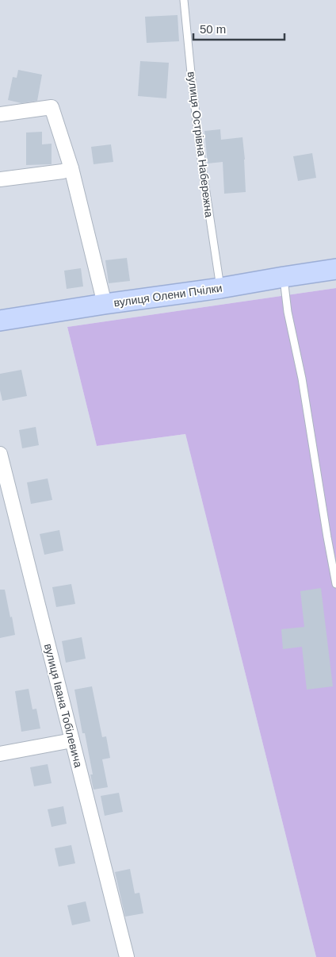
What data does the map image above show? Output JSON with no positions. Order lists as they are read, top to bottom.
{
  "streets": {
    "street": ["вулиця Олени Пчілки", "вулиця Івана Тобілевича"],
    "lane": ["вулиця Острівна Набережна"]
  },
  "crossings": [
    ["вулиця Острівна Набережна", "вулиця Олени Пчілки"]
  ],
  "scale_bar": "50 m"
}
